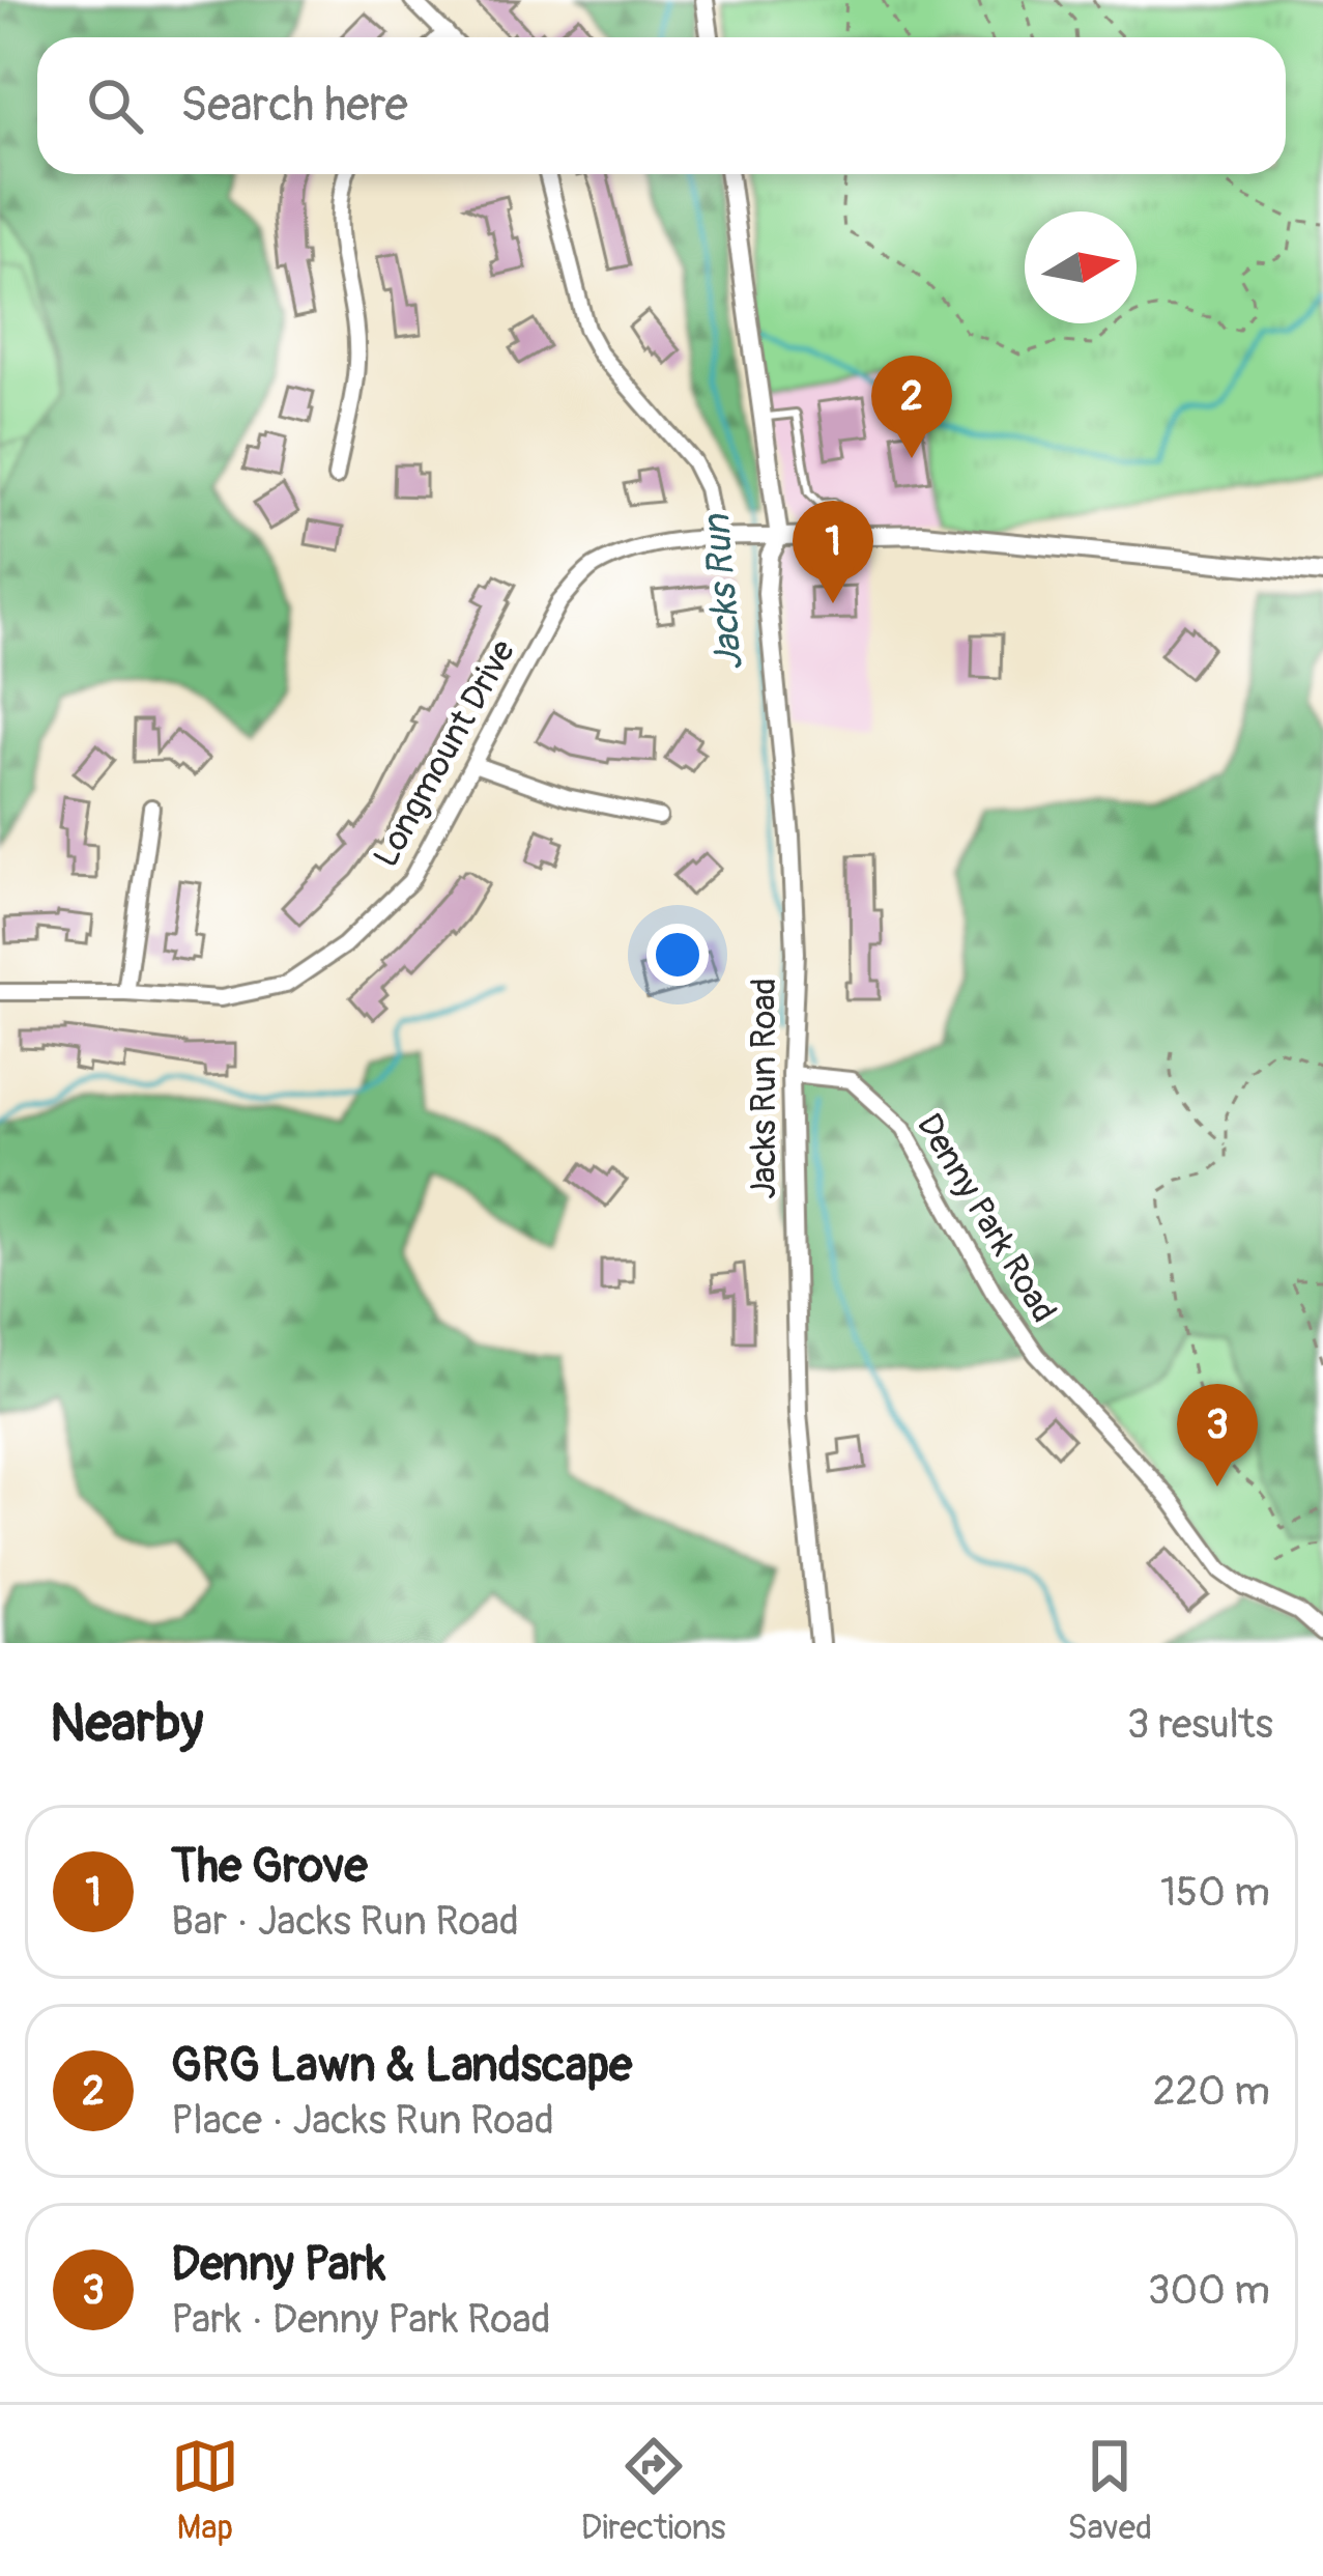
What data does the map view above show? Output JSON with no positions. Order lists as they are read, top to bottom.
{
  "streets": {
    "street": ["Longmount Drive", "Jacks Run Road", "Denny Park Road"]
  },
  "crossings": [
    ["Longmount Drive", "Jacks Run Road"],
    ["Jacks Run Road", "Denny Park Road"]
  ],
  "water": ["Jacks Run"],
  "north": "right",
  "page": {
    "search": "Search here",
    "pins": ["2", "1", "3"],
    "heading": ["Nearby", "3 results"],
    "list": [
      {
        "mark": "1",
        "name": "The Grove",
        "note": "Bar · Jacks Run Road",
        "value": "150 m"
      },
      {
        "mark": "2",
        "name": "GRG Lawn & Landscape",
        "note": "Place · Jacks Run Road",
        "value": "220 m"
      },
      {
        "mark": "3",
        "name": "Denny Park",
        "note": "Park · Denny Park Road",
        "value": "300 m"
      }
    ],
    "nav": ["Map", "Directions", "Saved"]
  }
}
